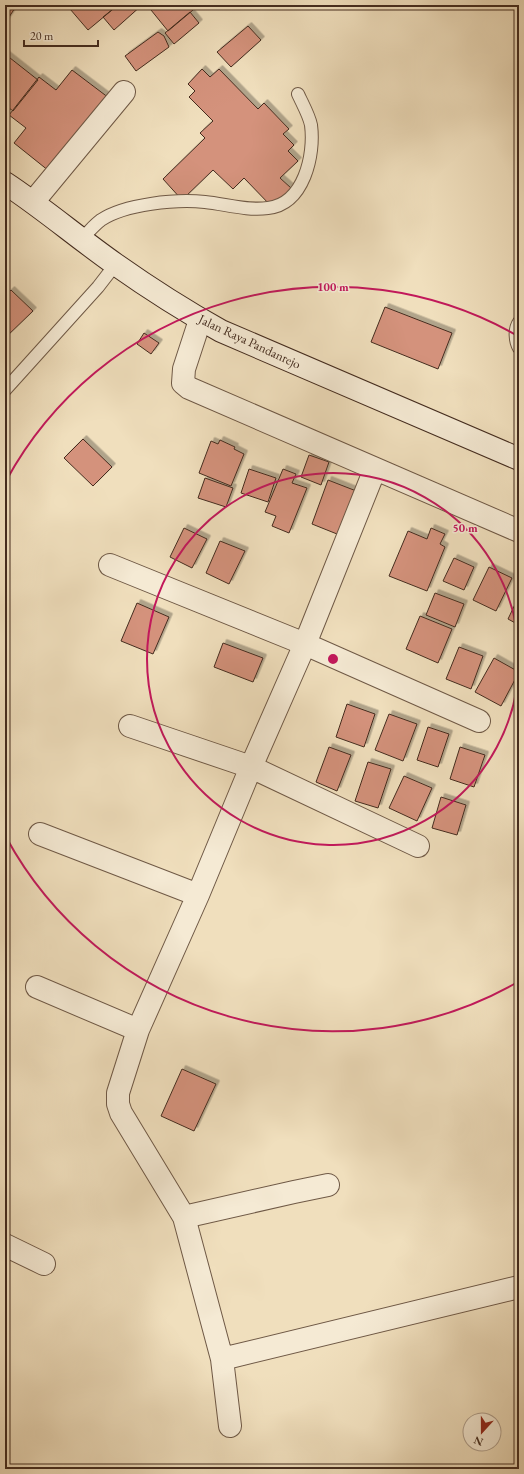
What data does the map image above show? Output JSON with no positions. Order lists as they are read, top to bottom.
{
  "streets": {
    "street": ["Jalan Raya Pandanrejo"]
  },
  "scale_bar": "20 m",
  "north": "bottom",
  "rings": ["100 m", "50 m"]
}
